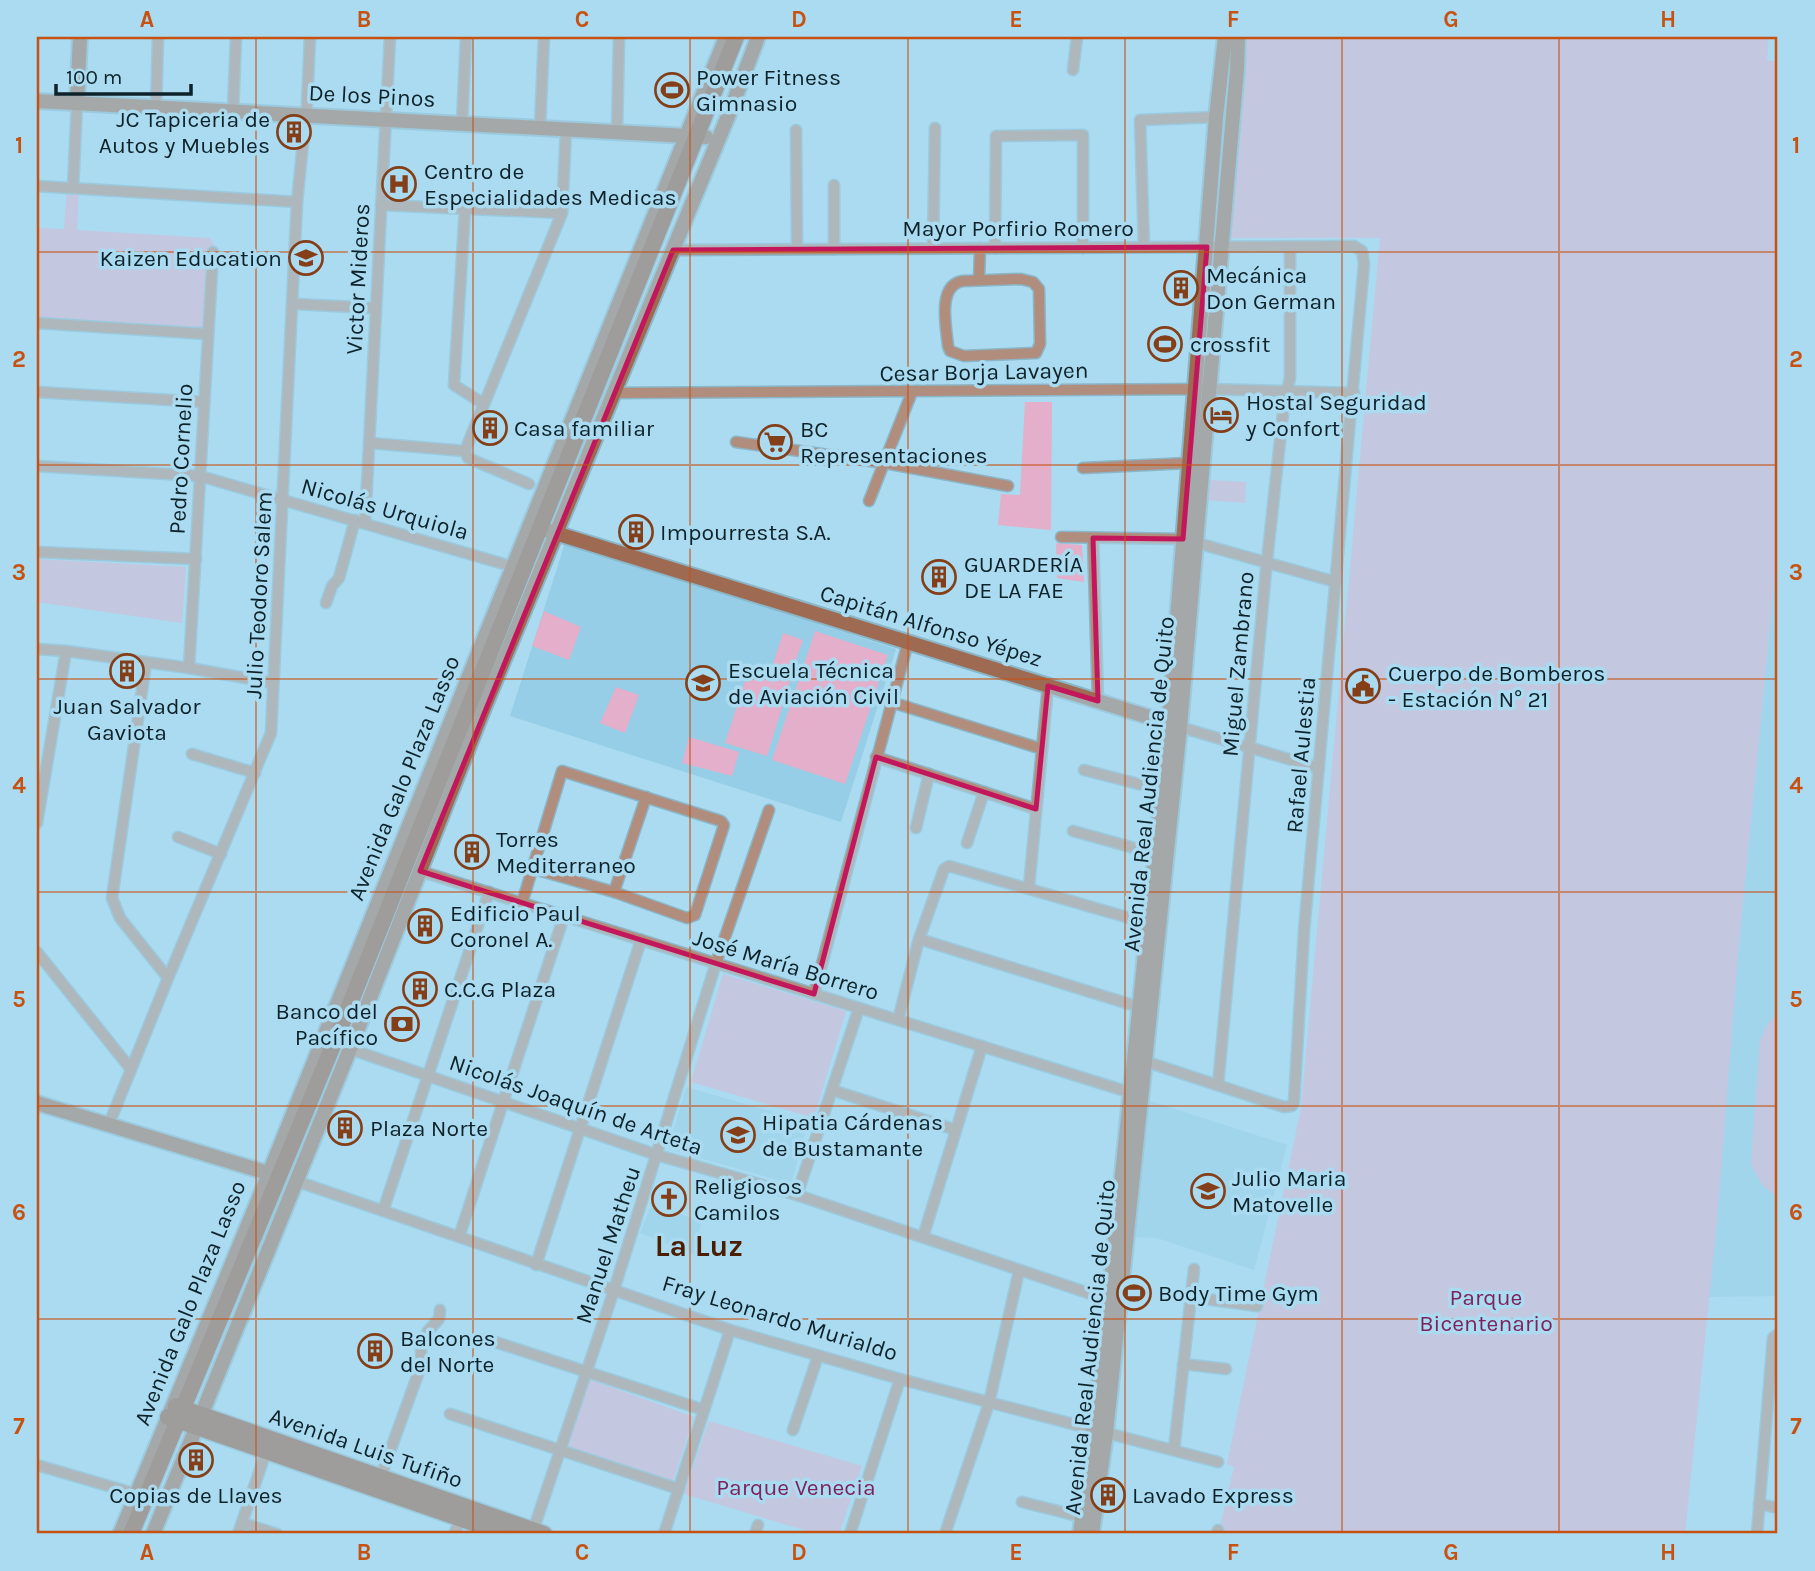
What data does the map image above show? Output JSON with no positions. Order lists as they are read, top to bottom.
{
  "streets": {
    "main road": [
      "De los Pinos",
      "Capitán Alfonso Yépez",
      "Avenida Galo Plaza Lasso",
      "Avenida Real Audiencia de Quito",
      "Avenida Luis Tufiño"
    ],
    "street": [
      "Mayor Porfirio Romero",
      "Victor Mideros",
      "Cesar Borja Lavayen",
      "Pedro Cornelio",
      "Nicolás Urquiola",
      "Julio Teodoro Salem",
      "Miguel Zambrano",
      "Rafael Aulestia",
      "José María Borrero",
      "Nicolás Joaquín de Arteta",
      "Manuel Matheu",
      "Fray Leonardo Murialdo"
    ]
  },
  "crossings": [
    ["De los Pinos", "Victor Mideros"],
    ["De los Pinos", "Julio Teodoro Salem"],
    ["De los Pinos", "Avenida Galo Plaza Lasso"],
    ["Mayor Porfirio Romero", "Miguel Zambrano"],
    ["Mayor Porfirio Romero", "Rafael Aulestia"],
    ["Mayor Porfirio Romero", "Avenida Galo Plaza Lasso"],
    ["Mayor Porfirio Romero", "Avenida Real Audiencia de Quito"],
    ["Victor Mideros", "Nicolás Urquiola"],
    ["Cesar Borja Lavayen", "Miguel Zambrano"],
    ["Cesar Borja Lavayen", "Rafael Aulestia"],
    ["Cesar Borja Lavayen", "Avenida Galo Plaza Lasso"],
    ["Cesar Borja Lavayen", "Avenida Real Audiencia de Quito"],
    ["Pedro Cornelio", "Nicolás Urquiola"],
    ["Nicolás Urquiola", "Julio Teodoro Salem"],
    ["Nicolás Urquiola", "Avenida Galo Plaza Lasso"],
    ["Capitán Alfonso Yépez", "Miguel Zambrano"],
    ["Capitán Alfonso Yépez", "Rafael Aulestia"],
    ["Capitán Alfonso Yépez", "Avenida Galo Plaza Lasso"],
    ["Capitán Alfonso Yépez", "Avenida Real Audiencia de Quito"],
    ["Miguel Zambrano", "Rafael Aulestia"],
    ["Rafael Aulestia", "Avenida Real Audiencia de Quito"],
    ["Avenida Galo Plaza Lasso", "José María Borrero"],
    ["Avenida Galo Plaza Lasso", "Nicolás Joaquín de Arteta"],
    ["Avenida Galo Plaza Lasso", "Fray Leonardo Murialdo"],
    ["Avenida Galo Plaza Lasso", "Avenida Luis Tufiño"],
    ["Avenida Real Audiencia de Quito", "José María Borrero"],
    ["Avenida Real Audiencia de Quito", "Nicolás Joaquín de Arteta"],
    ["Avenida Real Audiencia de Quito", "Fray Leonardo Murialdo"],
    ["José María Borrero", "Manuel Matheu"],
    ["Nicolás Joaquín de Arteta", "Manuel Matheu"],
    ["Manuel Matheu", "Fray Leonardo Murialdo"],
    ["Manuel Matheu", "Avenida Luis Tufiño"]
  ],
  "districts": ["La Luz"],
  "parks": ["Parque Bicentenario", "Parque Venecia"],
  "places": {
    "sports": ["Power Fitness Gimnasio", "crossfit", "Body Time Gym"],
    "building": [
      "JC Tapiceria de Autos y Muebles",
      "Mecánica Don German",
      "Casa familiar",
      "Impourresta S.A.",
      "GUARDERÍA DE LA FAE",
      "Juan Salvador Gaviota",
      "Torres Mediterraneo",
      "Edificio Paul Coronel A.",
      "C.C.G Plaza",
      "Plaza Norte",
      "Balcones del Norte",
      "Copias de Llaves",
      "Lavado Express"
    ],
    "hospital": ["Centro de Especialidades Medicas"],
    "school or university": [
      "Kaizen Education",
      "Escuela Técnica de Aviación Civil",
      "Hipatia Cárdenas de Bustamante",
      "Julio Maria Matovelle"
    ],
    "hotel": ["Hostal Seguridad y Confort"],
    "supermarket": ["BC Representaciones"],
    "public building": ["Cuerpo de Bomberos - Estación N° 21"],
    "bank": ["Banco del Pacífico"],
    "church": ["Religiosos Camilos"]
  },
  "scale_bar": "100 m",
  "grid": {
    "columns": [
      "A",
      "B",
      "C",
      "D",
      "E",
      "F",
      "G",
      "H"
    ],
    "rows": [
      "1",
      "2",
      "3",
      "4",
      "5",
      "6",
      "7"
    ]
  }
}
